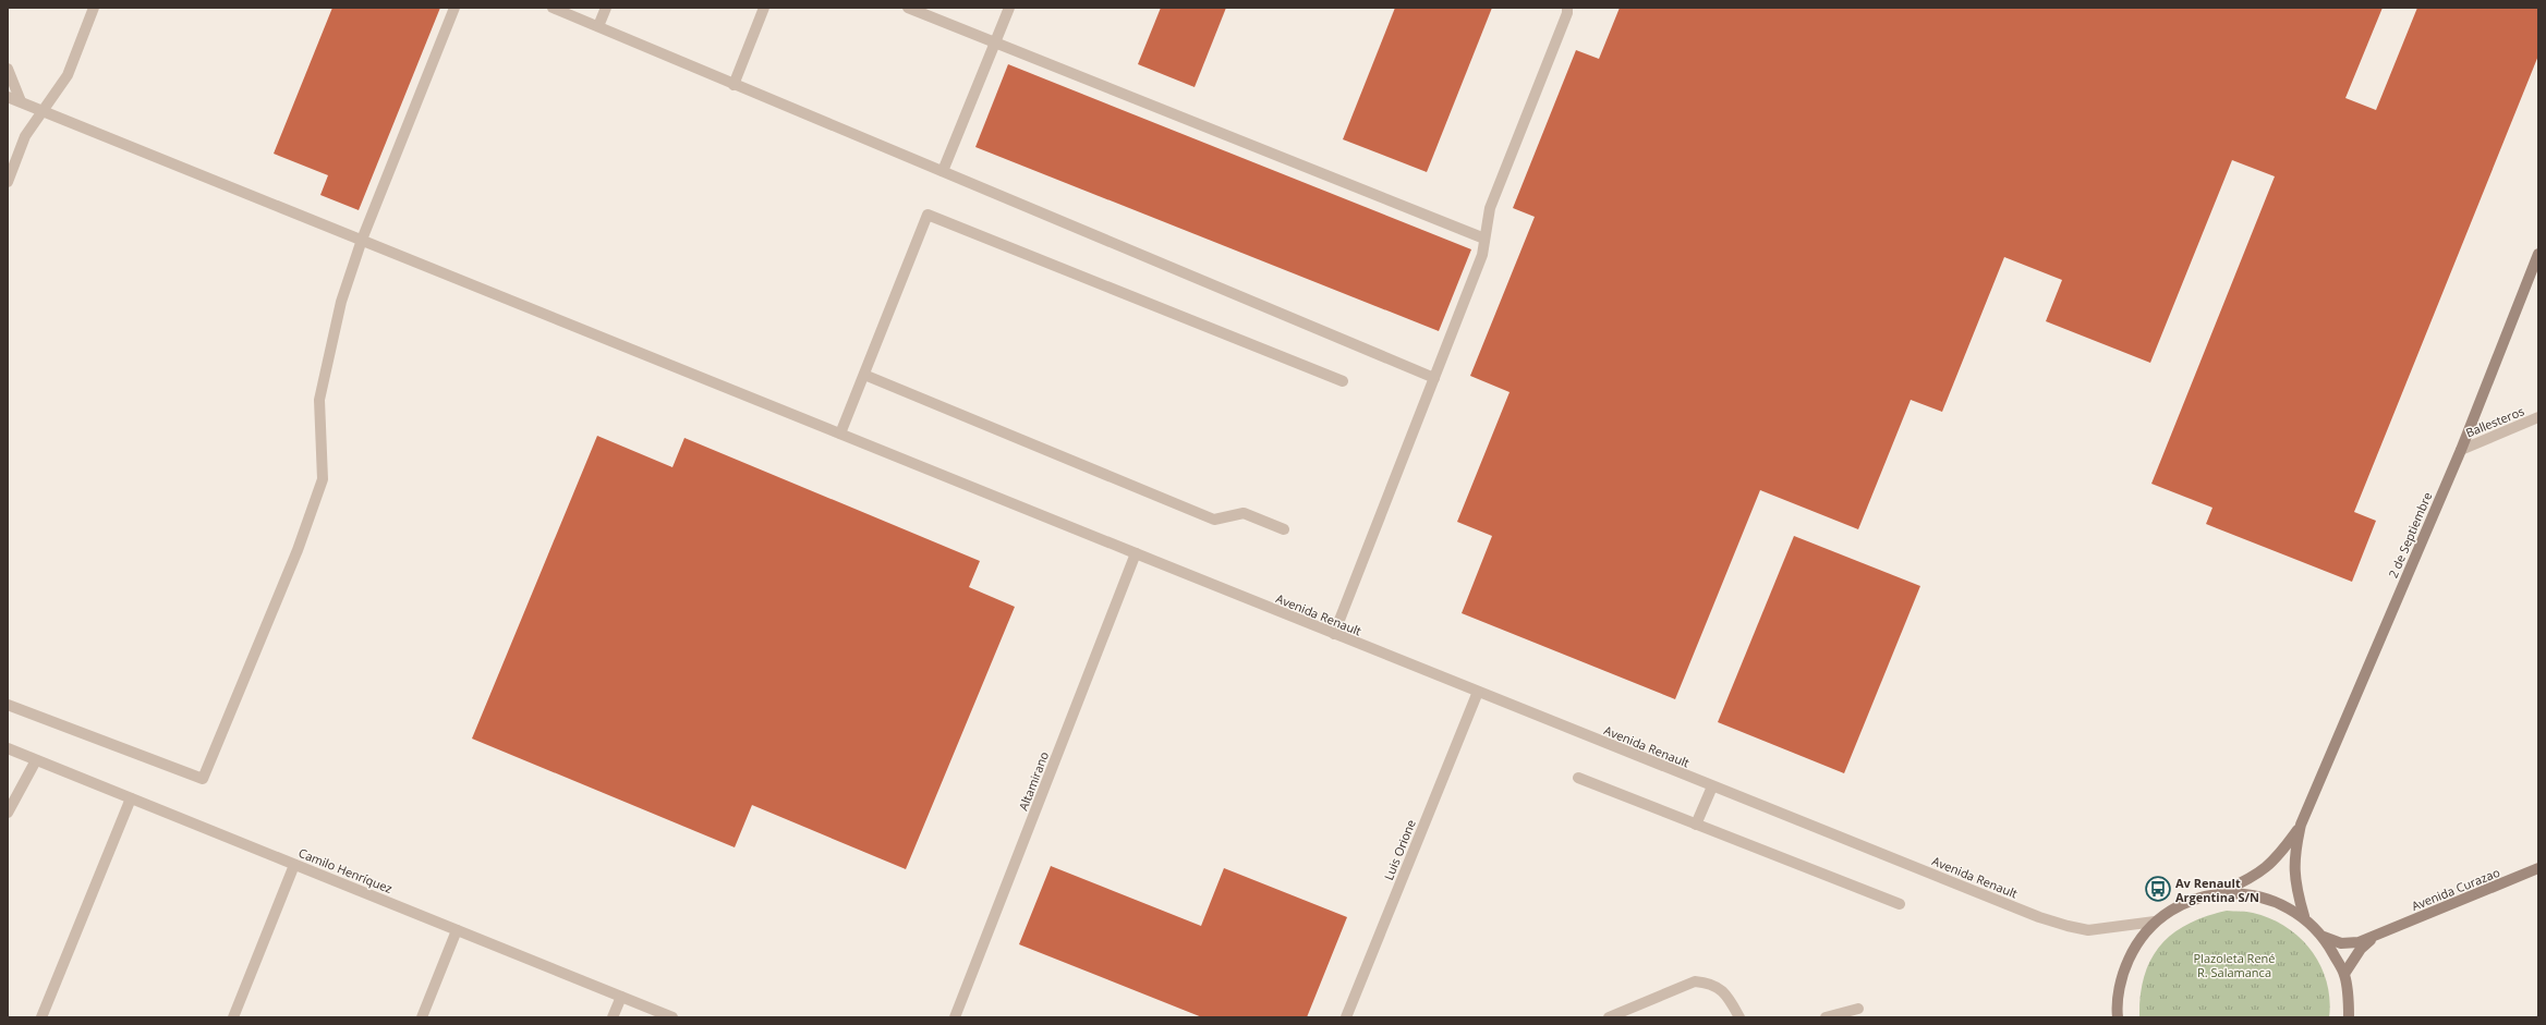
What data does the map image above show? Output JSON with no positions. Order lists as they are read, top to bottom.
{
  "streets": {
    "street": [
      "Ballesteros",
      "2 de Septiembre",
      "Avenida Renault",
      "Altamirano",
      "Luis Orione",
      "Camilo Henríquez",
      "Avenida Curazao"
    ]
  },
  "crossings": [
    ["Ballesteros", "2 de Septiembre"],
    ["Avenida Renault", "Altamirano"],
    ["Avenida Renault", "Luis Orione"]
  ],
  "parks": ["Plazoleta René R. Salamanca"],
  "places": {
    "bus stop": ["Av Renault Argentina S/N"]
  }
}
